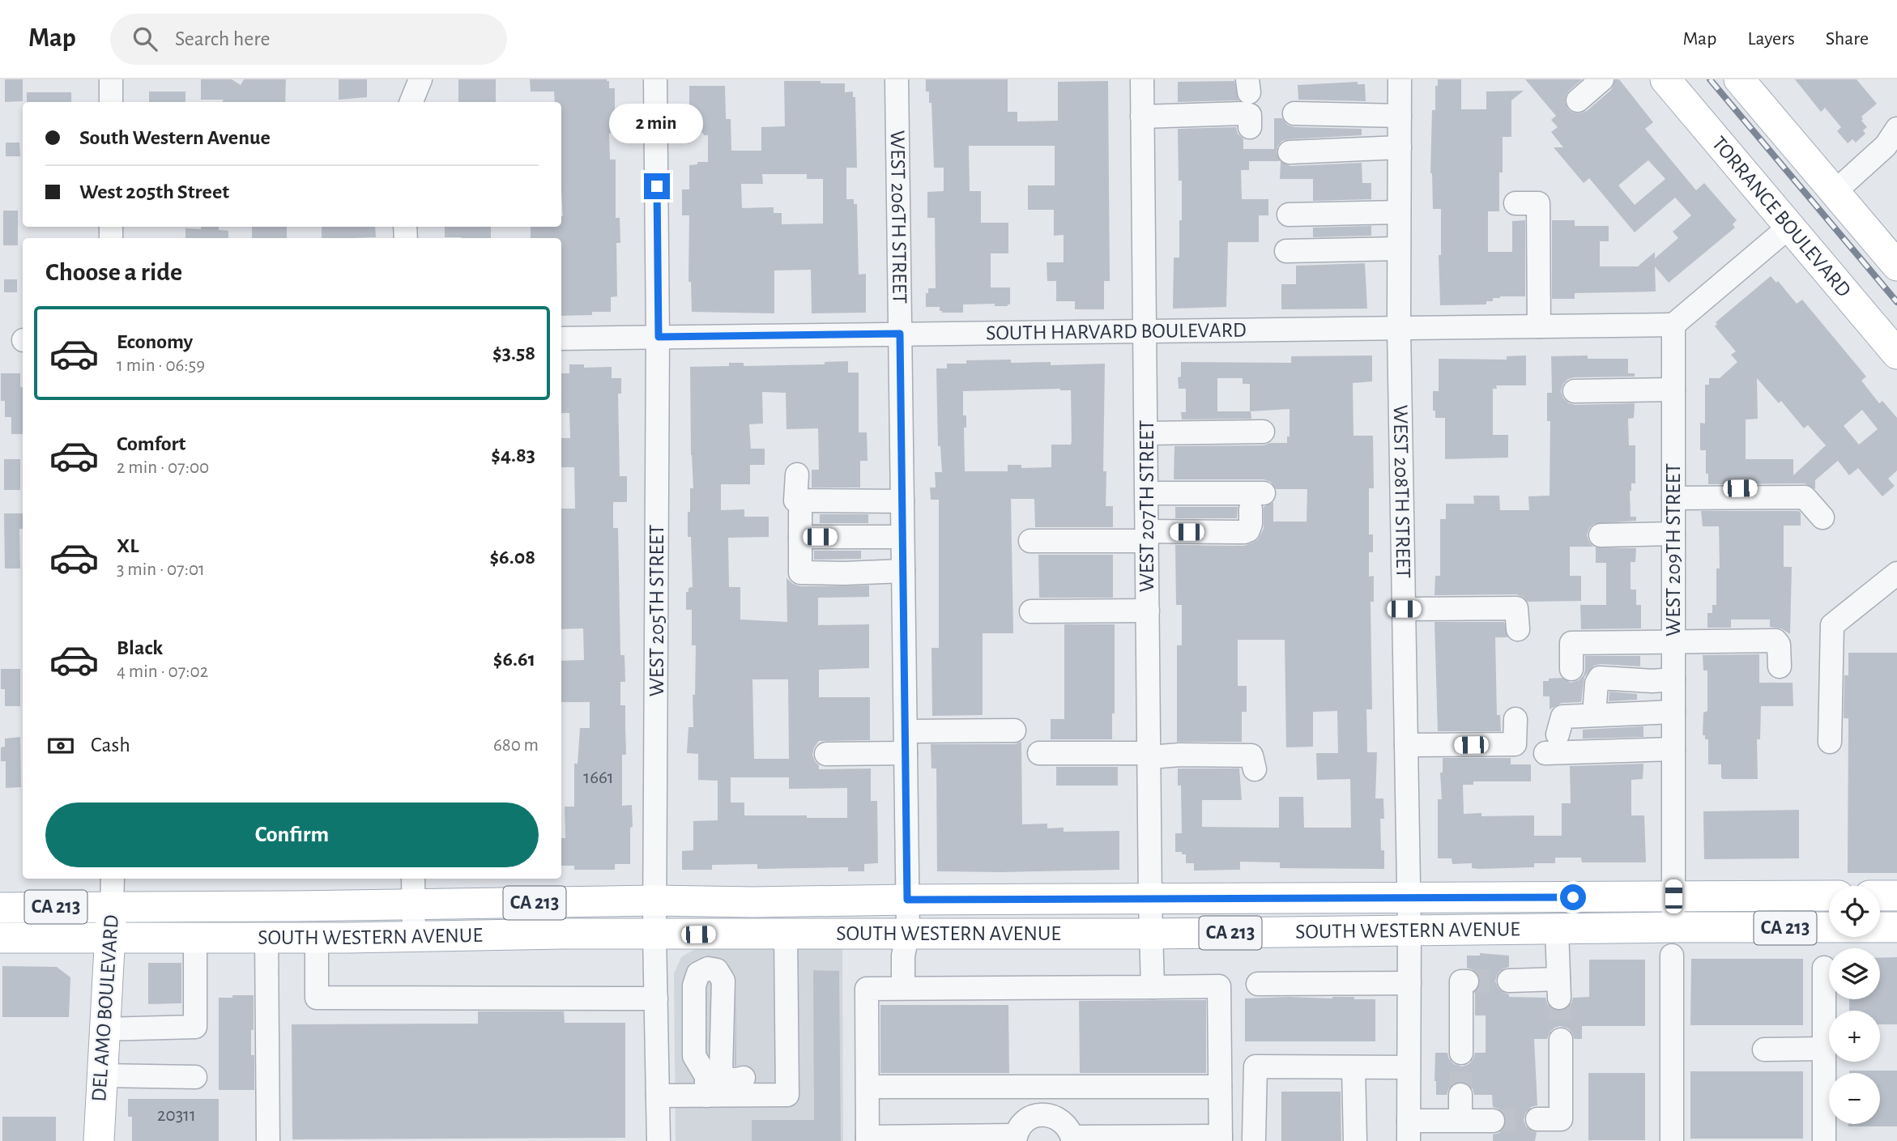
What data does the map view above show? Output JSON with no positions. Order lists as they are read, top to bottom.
{
  "streets": {
    "main road": [
      "TORRANCE BOULEVARD",
      "CA 213",
      "SOUTH WESTERN AVENUE",
      "DEL AMO BOULEVARD"
    ],
    "street": [
      "WEST 206TH STREET",
      "SOUTH HARVARD BOULEVARD",
      "WEST 208TH STREET",
      "WEST 207TH STREET",
      "WEST 209TH STREET",
      "WEST 205TH STREET"
    ]
  },
  "crossings": [
    ["WEST 206TH STREET", "SOUTH HARVARD BOULEVARD"],
    ["WEST 206TH STREET", "SOUTH WESTERN AVENUE"],
    ["SOUTH HARVARD BOULEVARD", "WEST 208TH STREET"],
    ["SOUTH HARVARD BOULEVARD", "WEST 207TH STREET"],
    ["SOUTH HARVARD BOULEVARD", "WEST 209TH STREET"],
    ["SOUTH HARVARD BOULEVARD", "WEST 205TH STREET"],
    ["WEST 208TH STREET", "SOUTH WESTERN AVENUE"],
    ["WEST 207TH STREET", "SOUTH WESTERN AVENUE"],
    ["WEST 209TH STREET", "SOUTH WESTERN AVENUE"],
    ["WEST 205TH STREET", "SOUTH WESTERN AVENUE"],
    ["SOUTH WESTERN AVENUE", "DEL AMO BOULEVARD"]
  ],
  "house_numbers": ["1661", "20311"],
  "page": {
    "header": "Map",
    "search": "Search here",
    "nav": ["Map", "Layers", "Share"],
    "banner": ["South Western Avenue", "West 205th Street"],
    "bubble": "2 min",
    "heading": "Choose a ride",
    "list": [
      {
        "name": "Economy",
        "note": "1 min · 06:59",
        "value": "$3.58"
      },
      {
        "name": "Comfort",
        "note": "2 min · 07:00",
        "value": "$4.83"
      },
      {
        "name": "XL",
        "note": "3 min · 07:01",
        "value": "$6.08"
      },
      {
        "name": "Black",
        "note": "4 min · 07:02",
        "value": "$6.61"
      }
    ],
    "pay": ["Cash", "680 m"],
    "buttons": "Confirm",
    "map_buttons": ["+", "−"]
  }
}
